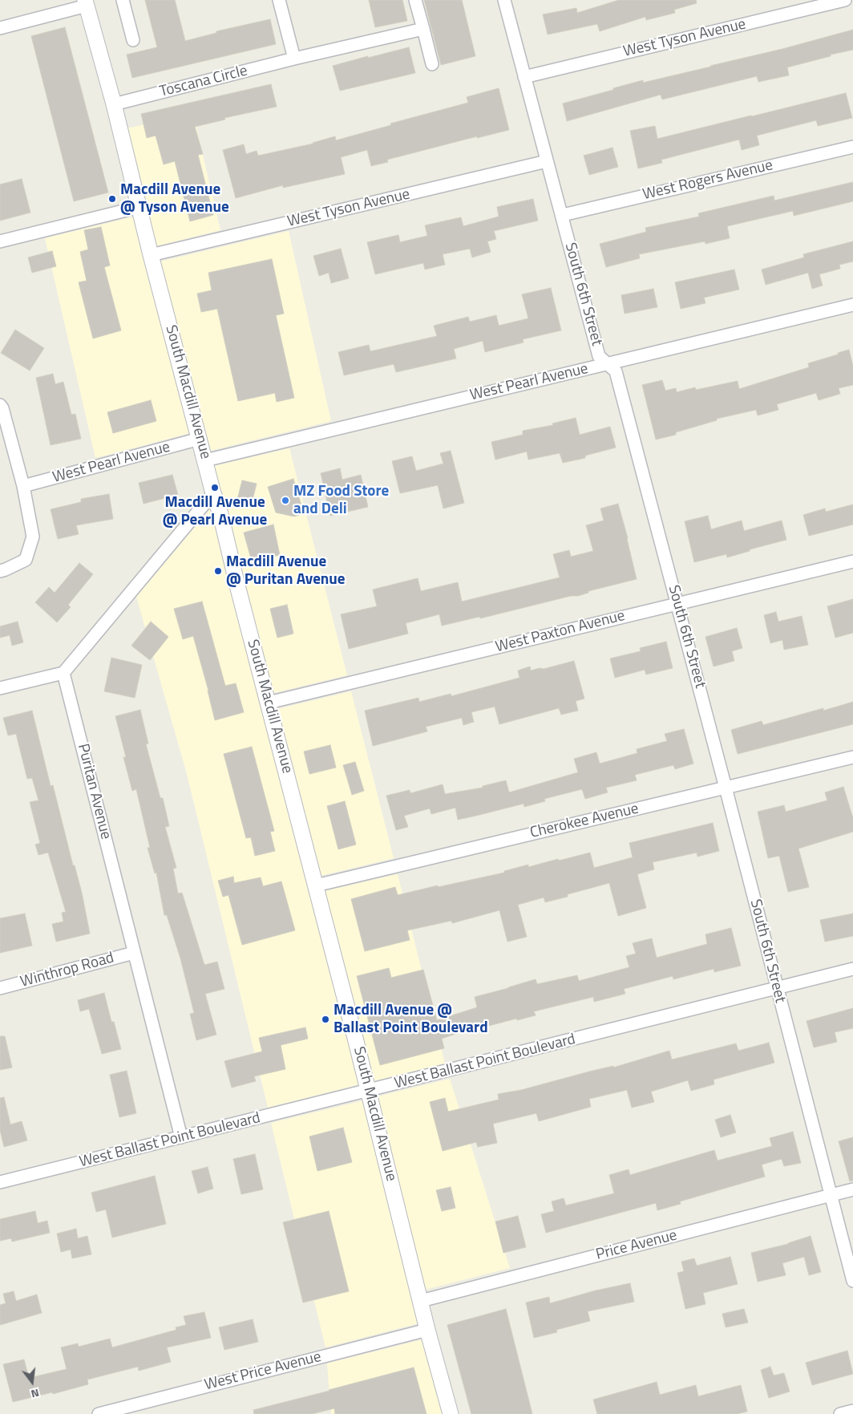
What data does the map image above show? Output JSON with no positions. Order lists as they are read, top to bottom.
{
  "streets": {
    "street": [
      "West Tyson Avenue",
      "Toscana Circle",
      "West Rogers Avenue",
      "South 6th Street",
      "West Pearl Avenue",
      "South Macdill Avenue",
      "West Paxton Avenue",
      "Puritan Avenue",
      "Cherokee Avenue",
      "Winthrop Road",
      "West Ballast Point Boulevard",
      "Price Avenue",
      "West Price Avenue"
    ]
  },
  "crossings": [
    ["West Tyson Avenue", "South 6th Street"],
    ["West Tyson Avenue", "South Macdill Avenue"],
    ["Toscana Circle", "South Macdill Avenue"],
    ["West Rogers Avenue", "South 6th Street"],
    ["South 6th Street", "West Pearl Avenue"],
    ["South 6th Street", "West Paxton Avenue"],
    ["South 6th Street", "Cherokee Avenue"],
    ["South 6th Street", "West Ballast Point Boulevard"],
    ["South 6th Street", "Price Avenue"],
    ["West Pearl Avenue", "South Macdill Avenue"],
    ["South Macdill Avenue", "West Paxton Avenue"],
    ["South Macdill Avenue", "Cherokee Avenue"],
    ["South Macdill Avenue", "West Ballast Point Boulevard"],
    ["South Macdill Avenue", "Price Avenue"],
    ["South Macdill Avenue", "West Price Avenue"],
    ["Puritan Avenue", "Winthrop Road"],
    ["Puritan Avenue", "West Ballast Point Boulevard"]
  ],
  "places": [
    "Macdill Avenue @ Tyson Avenue",
    "Macdill Avenue @ Pearl Avenue",
    "MZ Food Store and Deli",
    "Macdill Avenue @ Puritan Avenue",
    "Macdill Avenue @ Ballast Point Boulevard"
  ],
  "north": "bottom"
}
